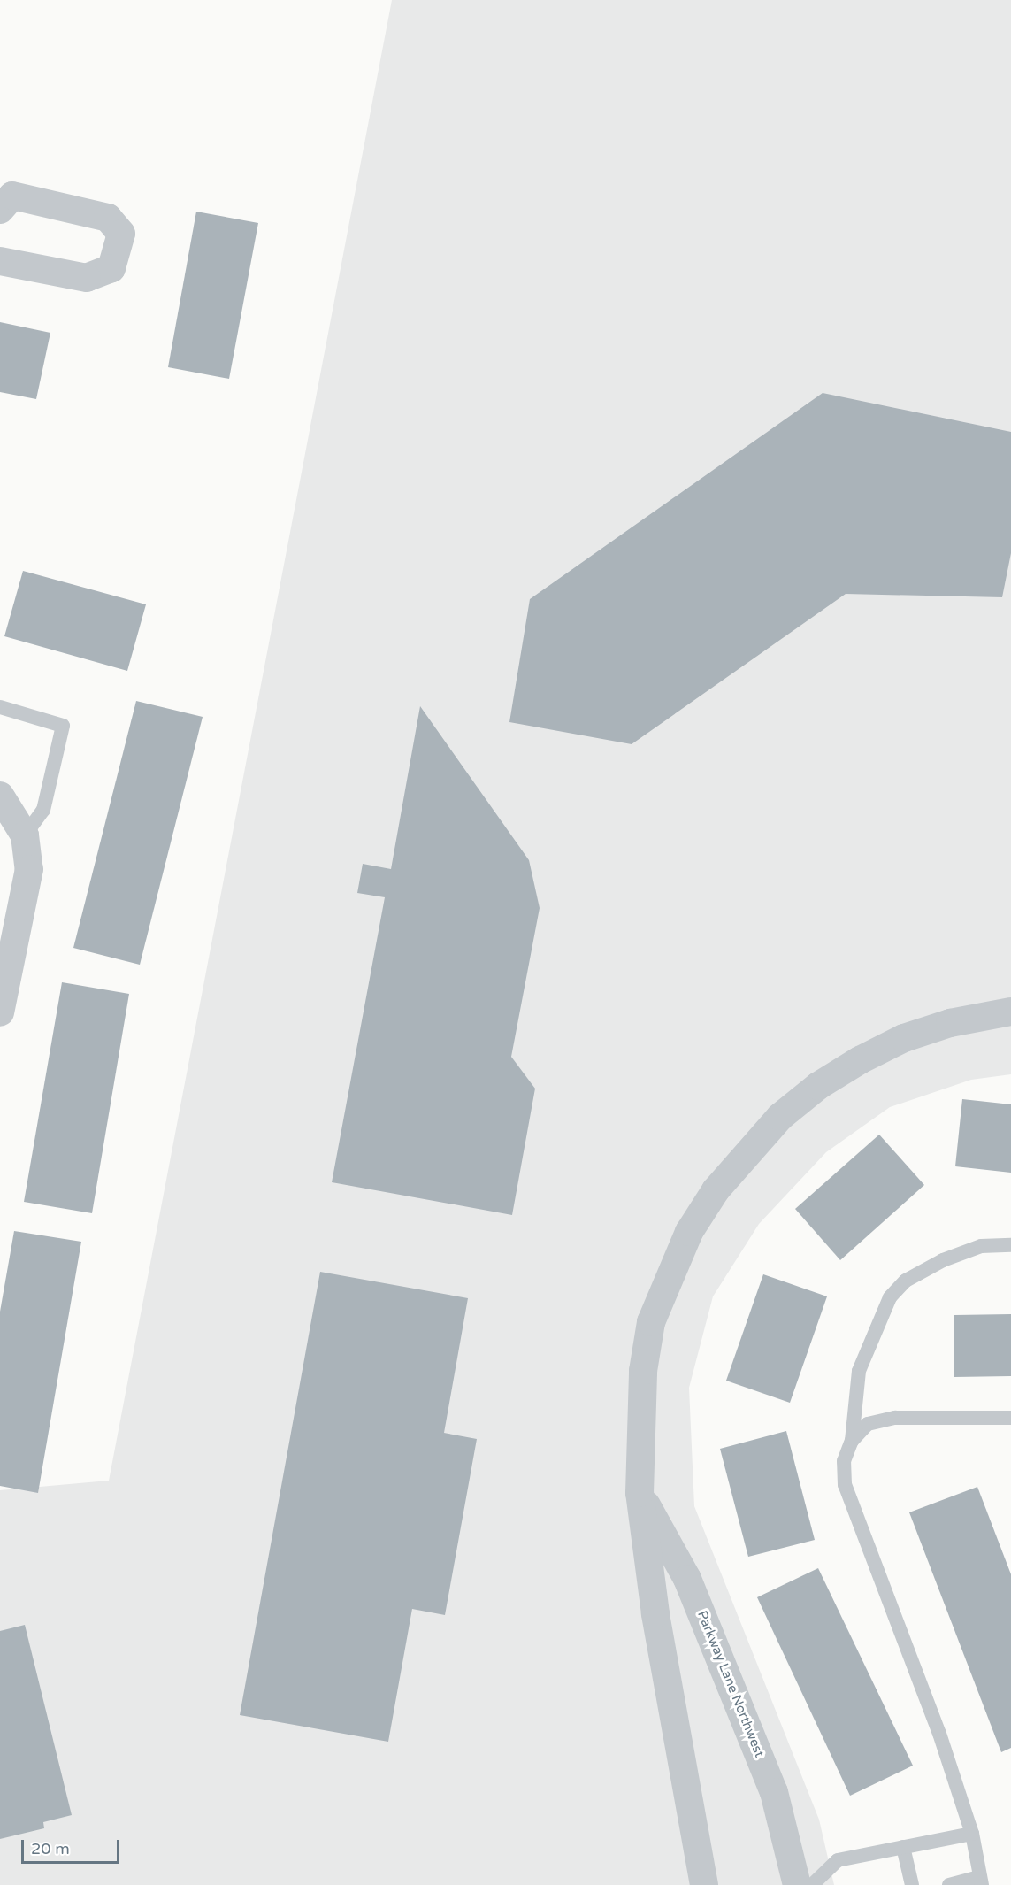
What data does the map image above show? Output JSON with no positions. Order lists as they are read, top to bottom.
{
  "streets": {
    "street": ["Parkway Lane Northwest"]
  },
  "scale_bar": "20 m"
}
